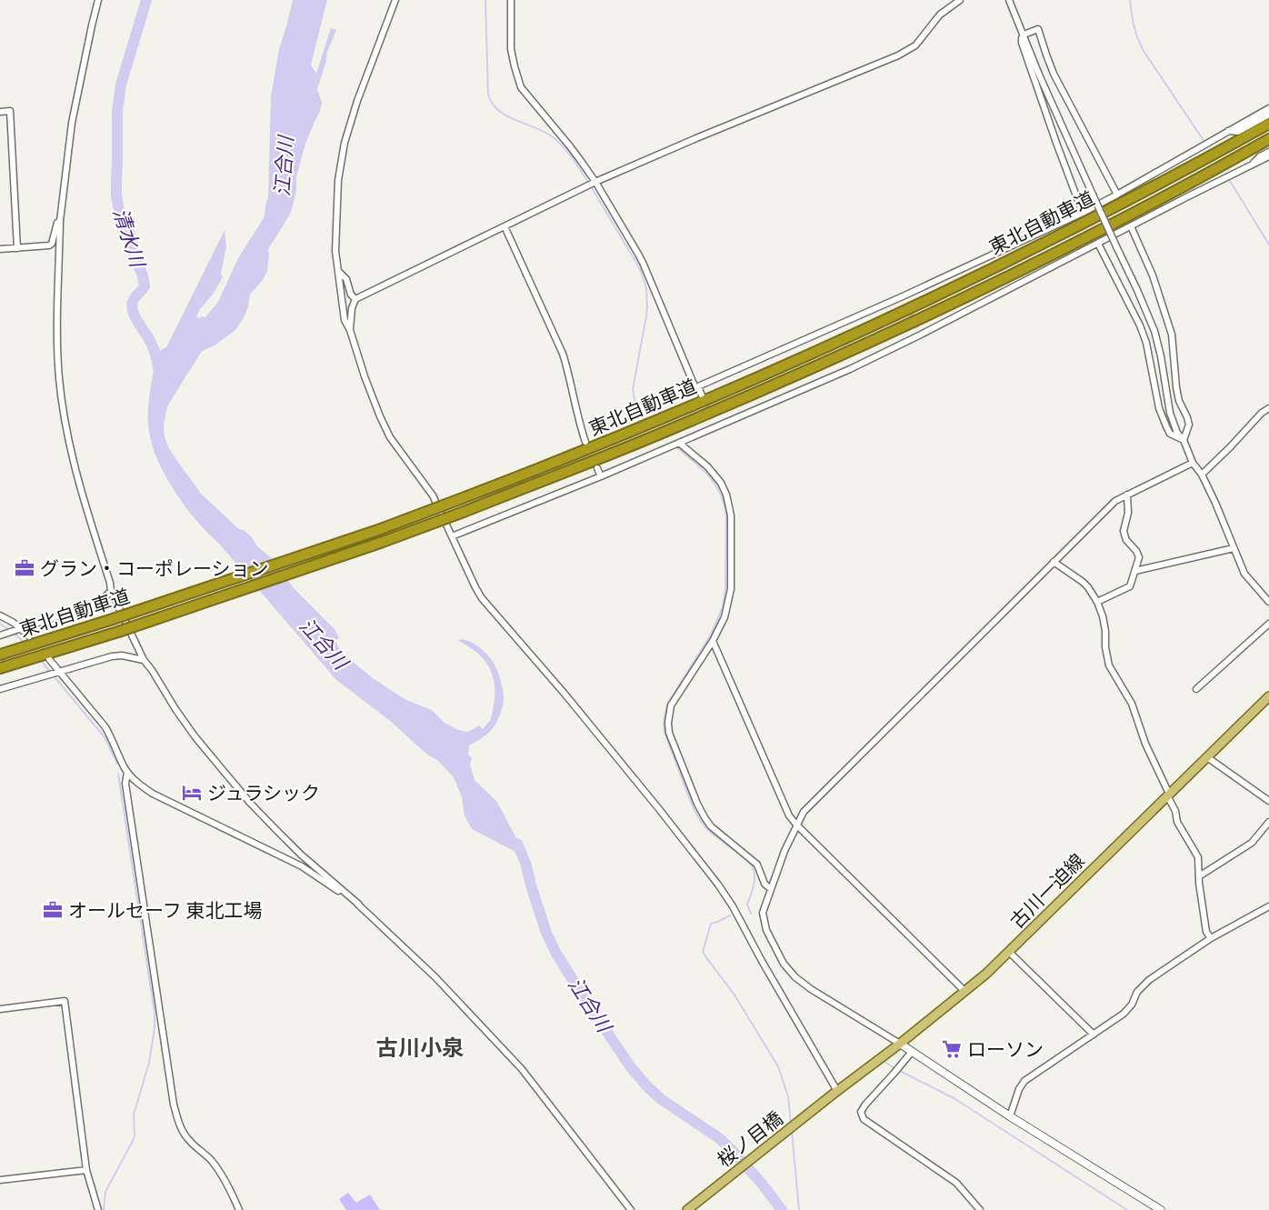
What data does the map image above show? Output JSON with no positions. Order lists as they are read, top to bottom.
{
  "streets": {
    "highway": ["東北自動車道"],
    "main road": ["古川一迫線", "桜ノ目橋"]
  },
  "crossings": [
    ["古川一迫線", "桜ノ目橋"]
  ],
  "districts": ["古川小泉"],
  "water": ["江合川", "清水川"],
  "places": {
    "office": ["グラン・コーポレーション", "オールセーフ 東北工場"],
    "hotel": ["ジュラシック"],
    "supermarket": ["ローソン"]
  }
}
